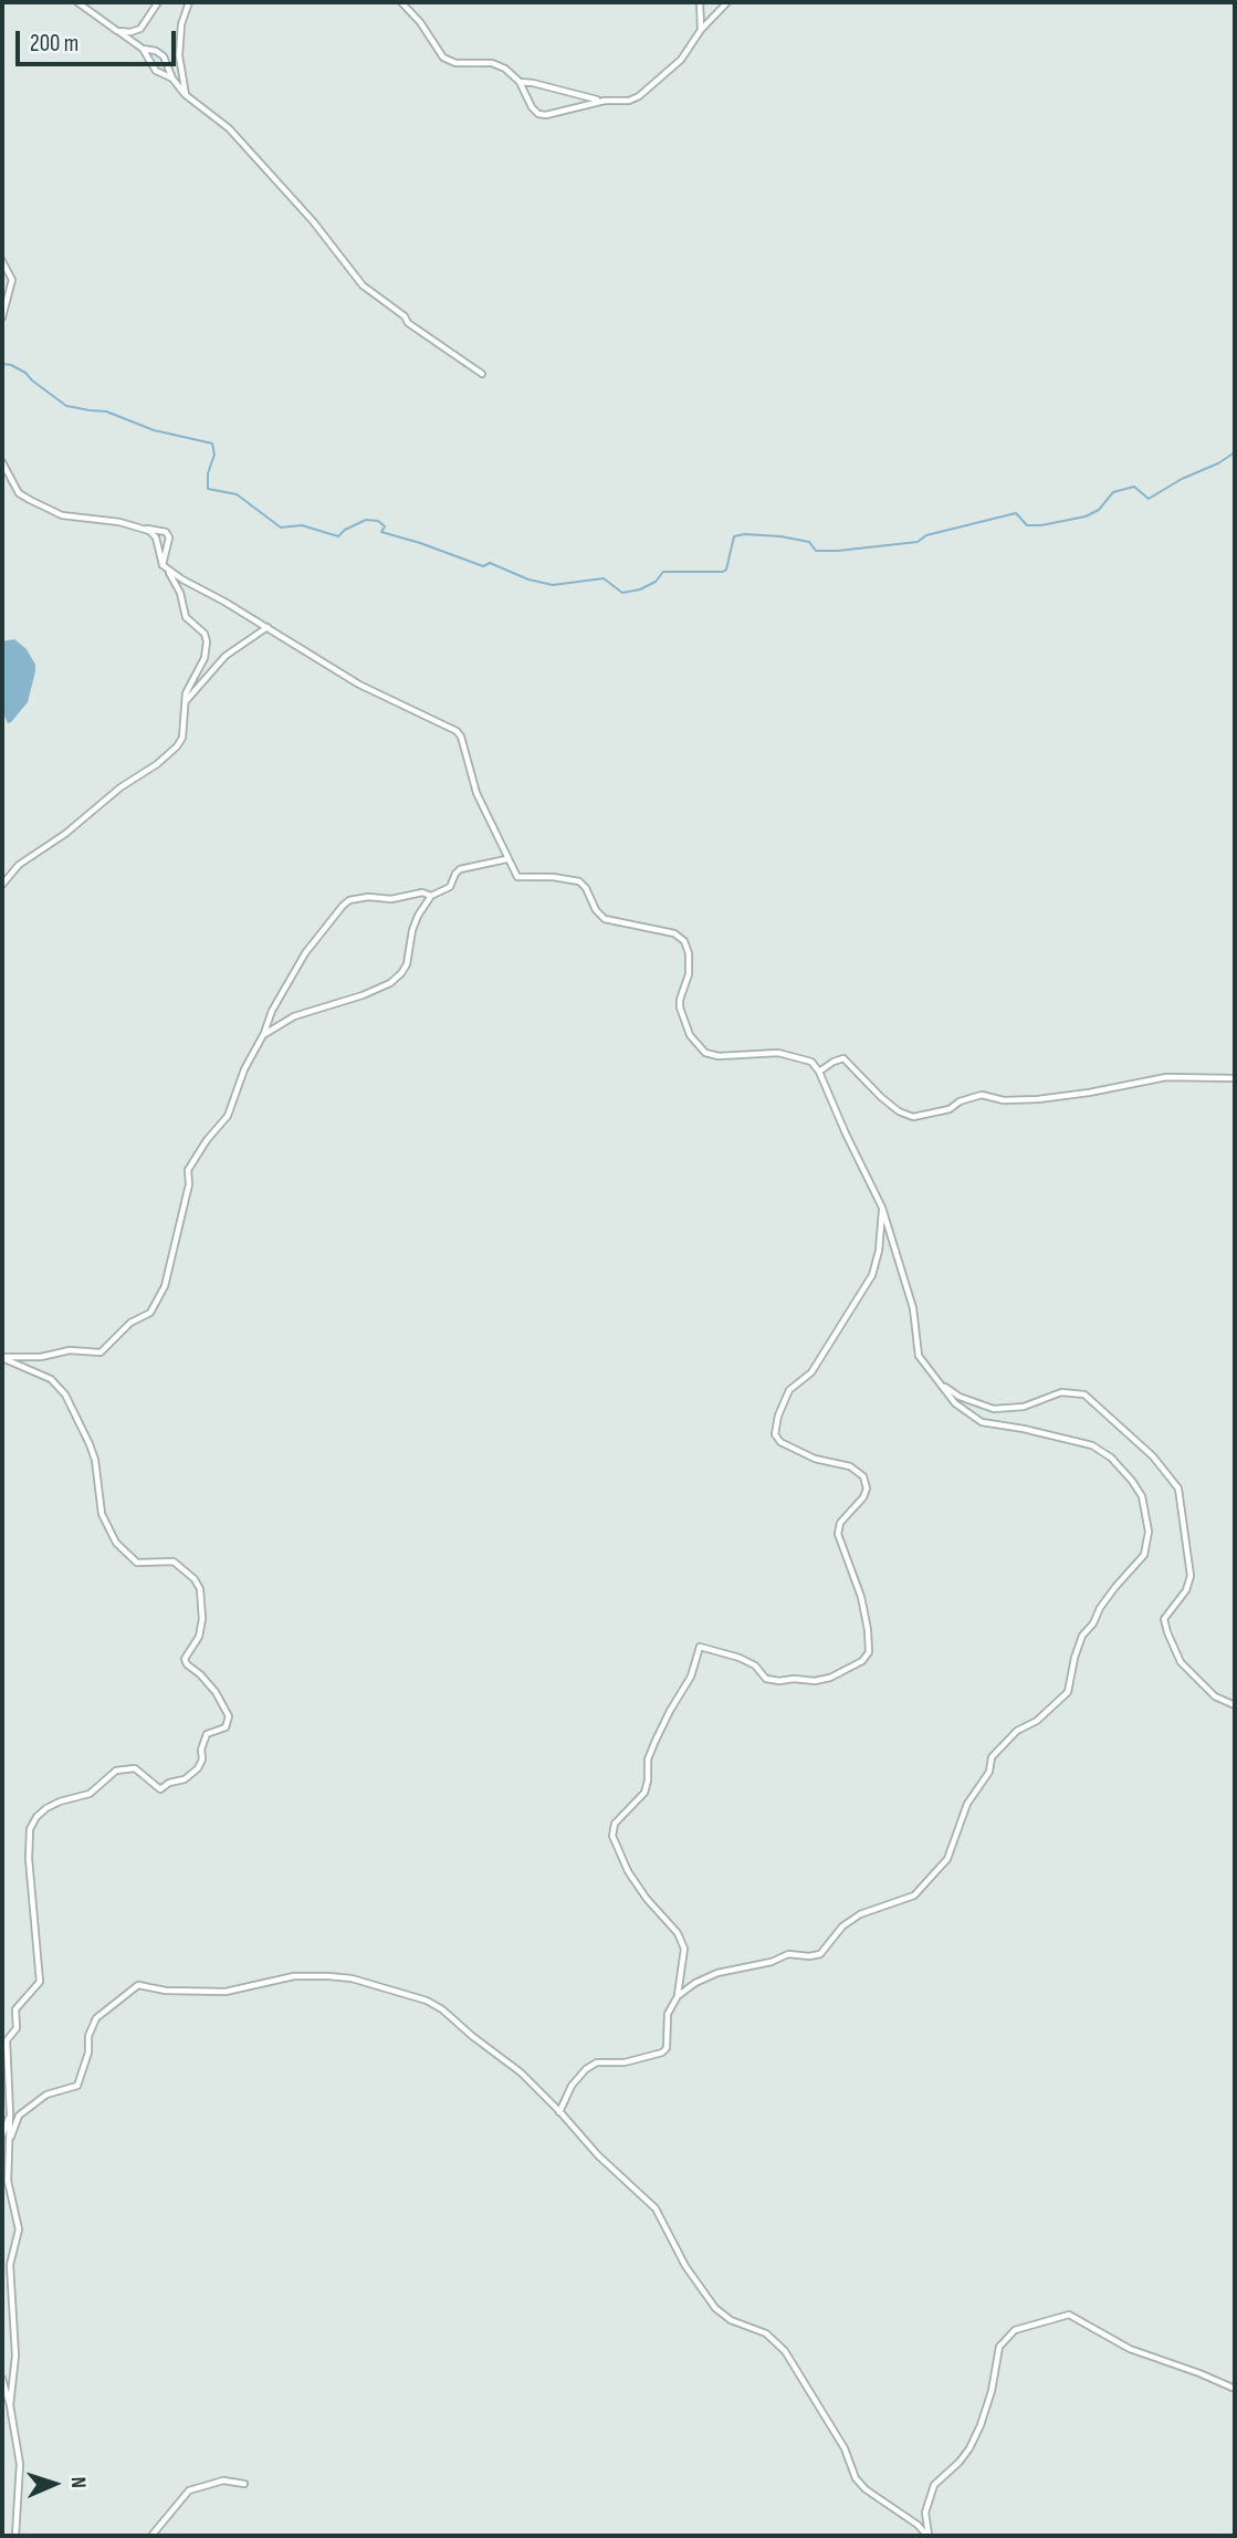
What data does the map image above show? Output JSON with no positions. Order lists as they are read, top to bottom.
{
  "scale_bar": "200 m",
  "north": "right"
}
